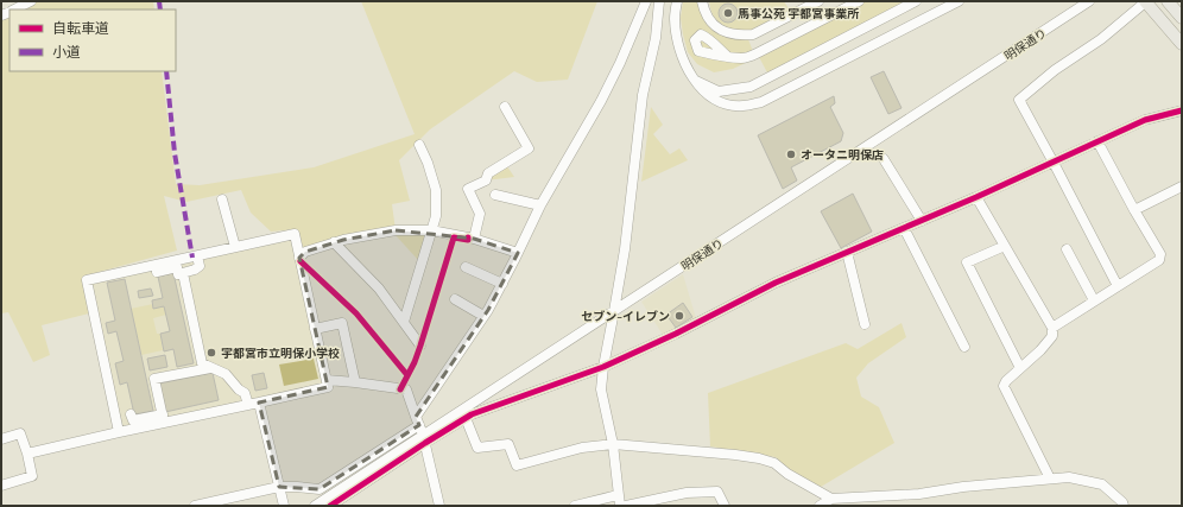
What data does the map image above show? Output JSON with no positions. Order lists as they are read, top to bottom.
{
  "streets": {
    "street": ["明保通り"]
  },
  "places": [
    "馬事公苑 宇都宮事業所",
    "オータニ明保店",
    "セブン-イレブン",
    "宇都宮市立明保小学校"
  ],
  "legend": ["自転車道", "小道"]
}
